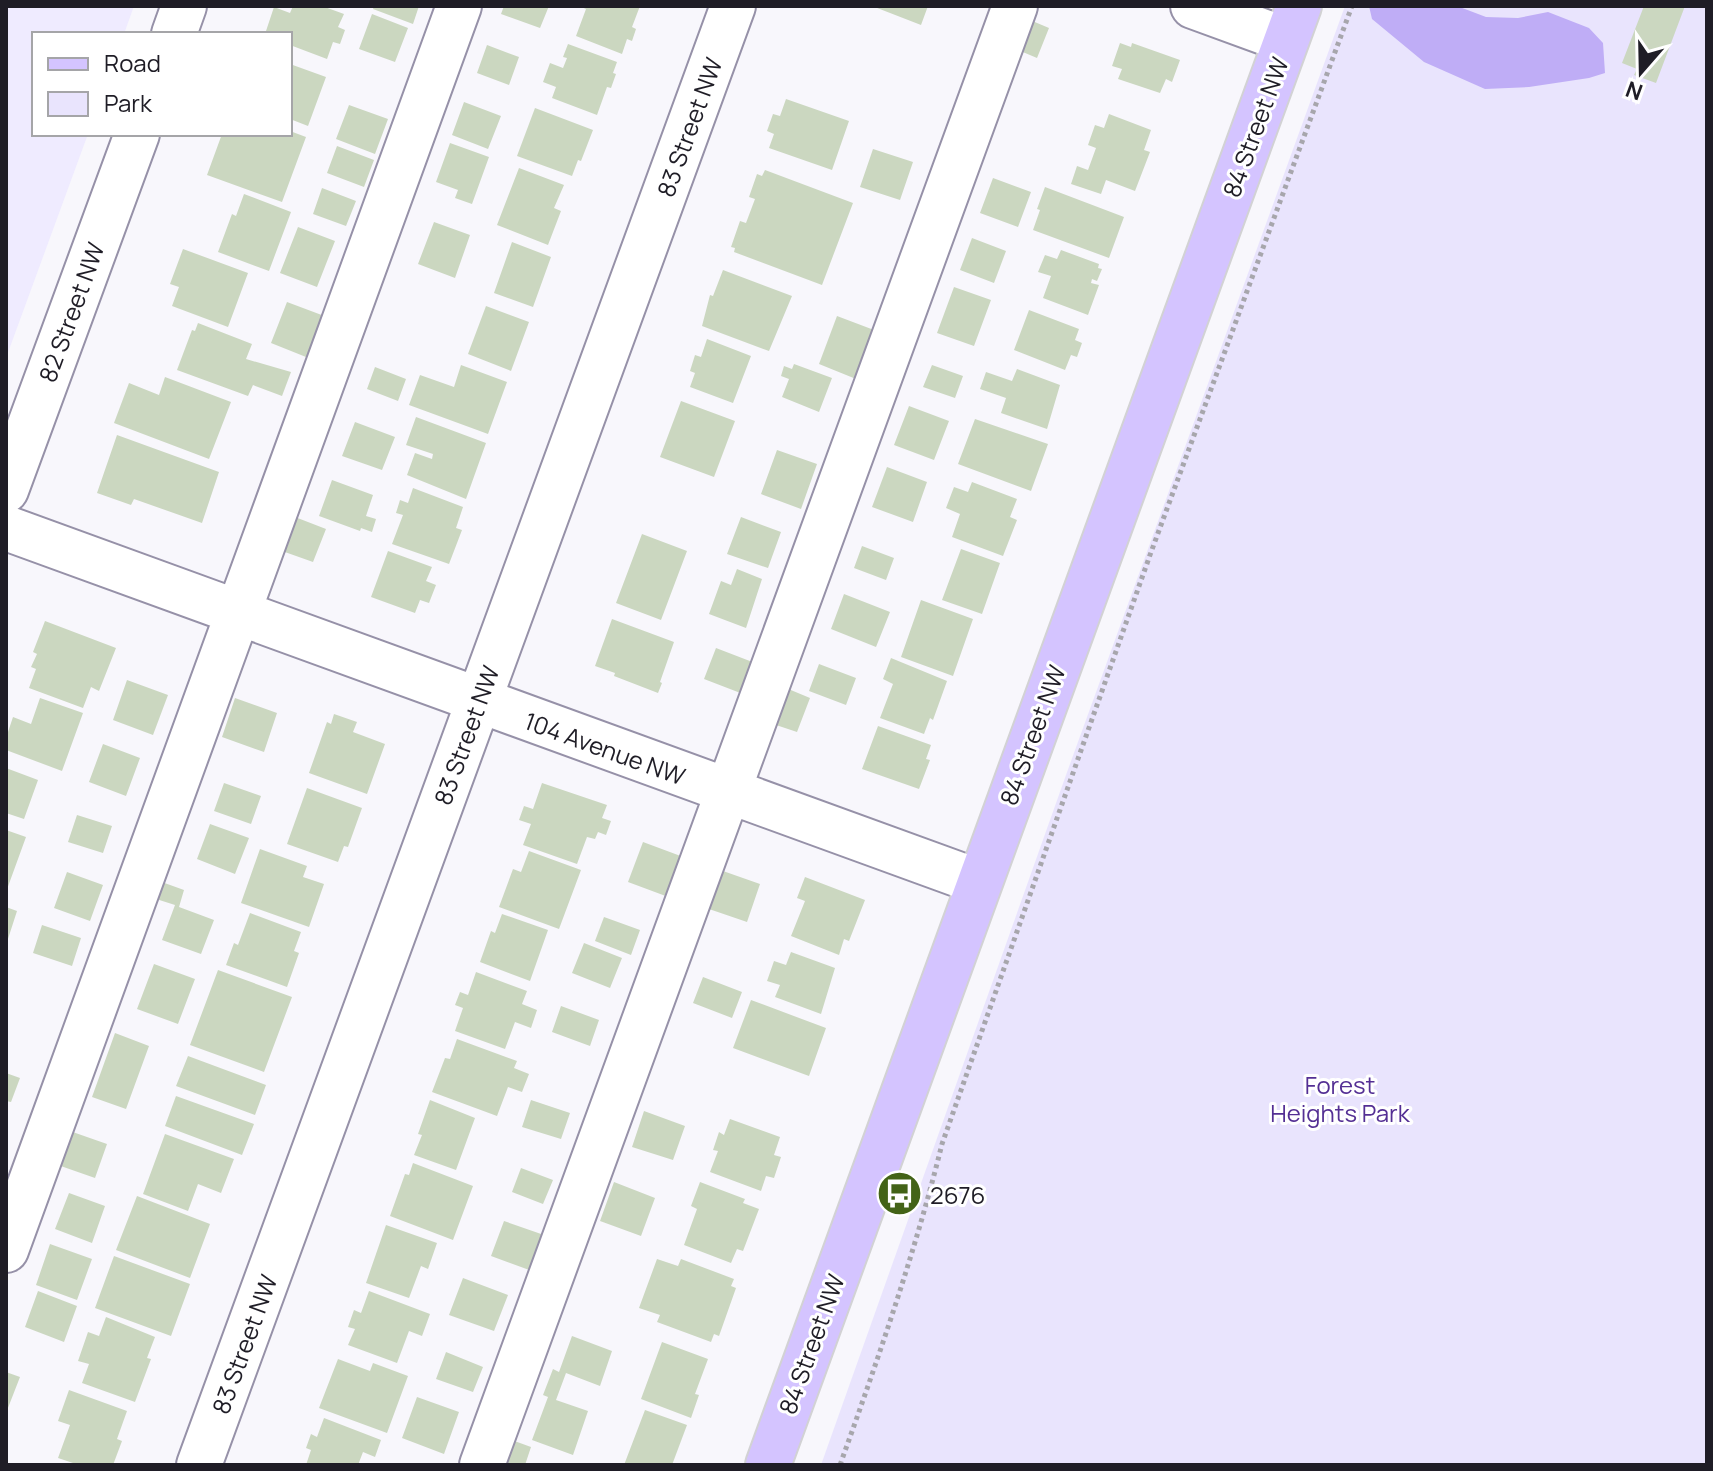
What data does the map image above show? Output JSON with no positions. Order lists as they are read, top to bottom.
{
  "streets": {
    "main road": ["84 Street NW"],
    "street": ["83 Street NW", "82 Street NW", "104 Avenue NW"]
  },
  "crossings": [
    ["83 Street NW", "104 Avenue NW"],
    ["84 Street NW", "104 Avenue NW"]
  ],
  "parks": ["Forest Heights Park"],
  "places": {
    "bus stop": ["2676"]
  },
  "legend": ["Road", "Park"],
  "north": "bottom"
}
